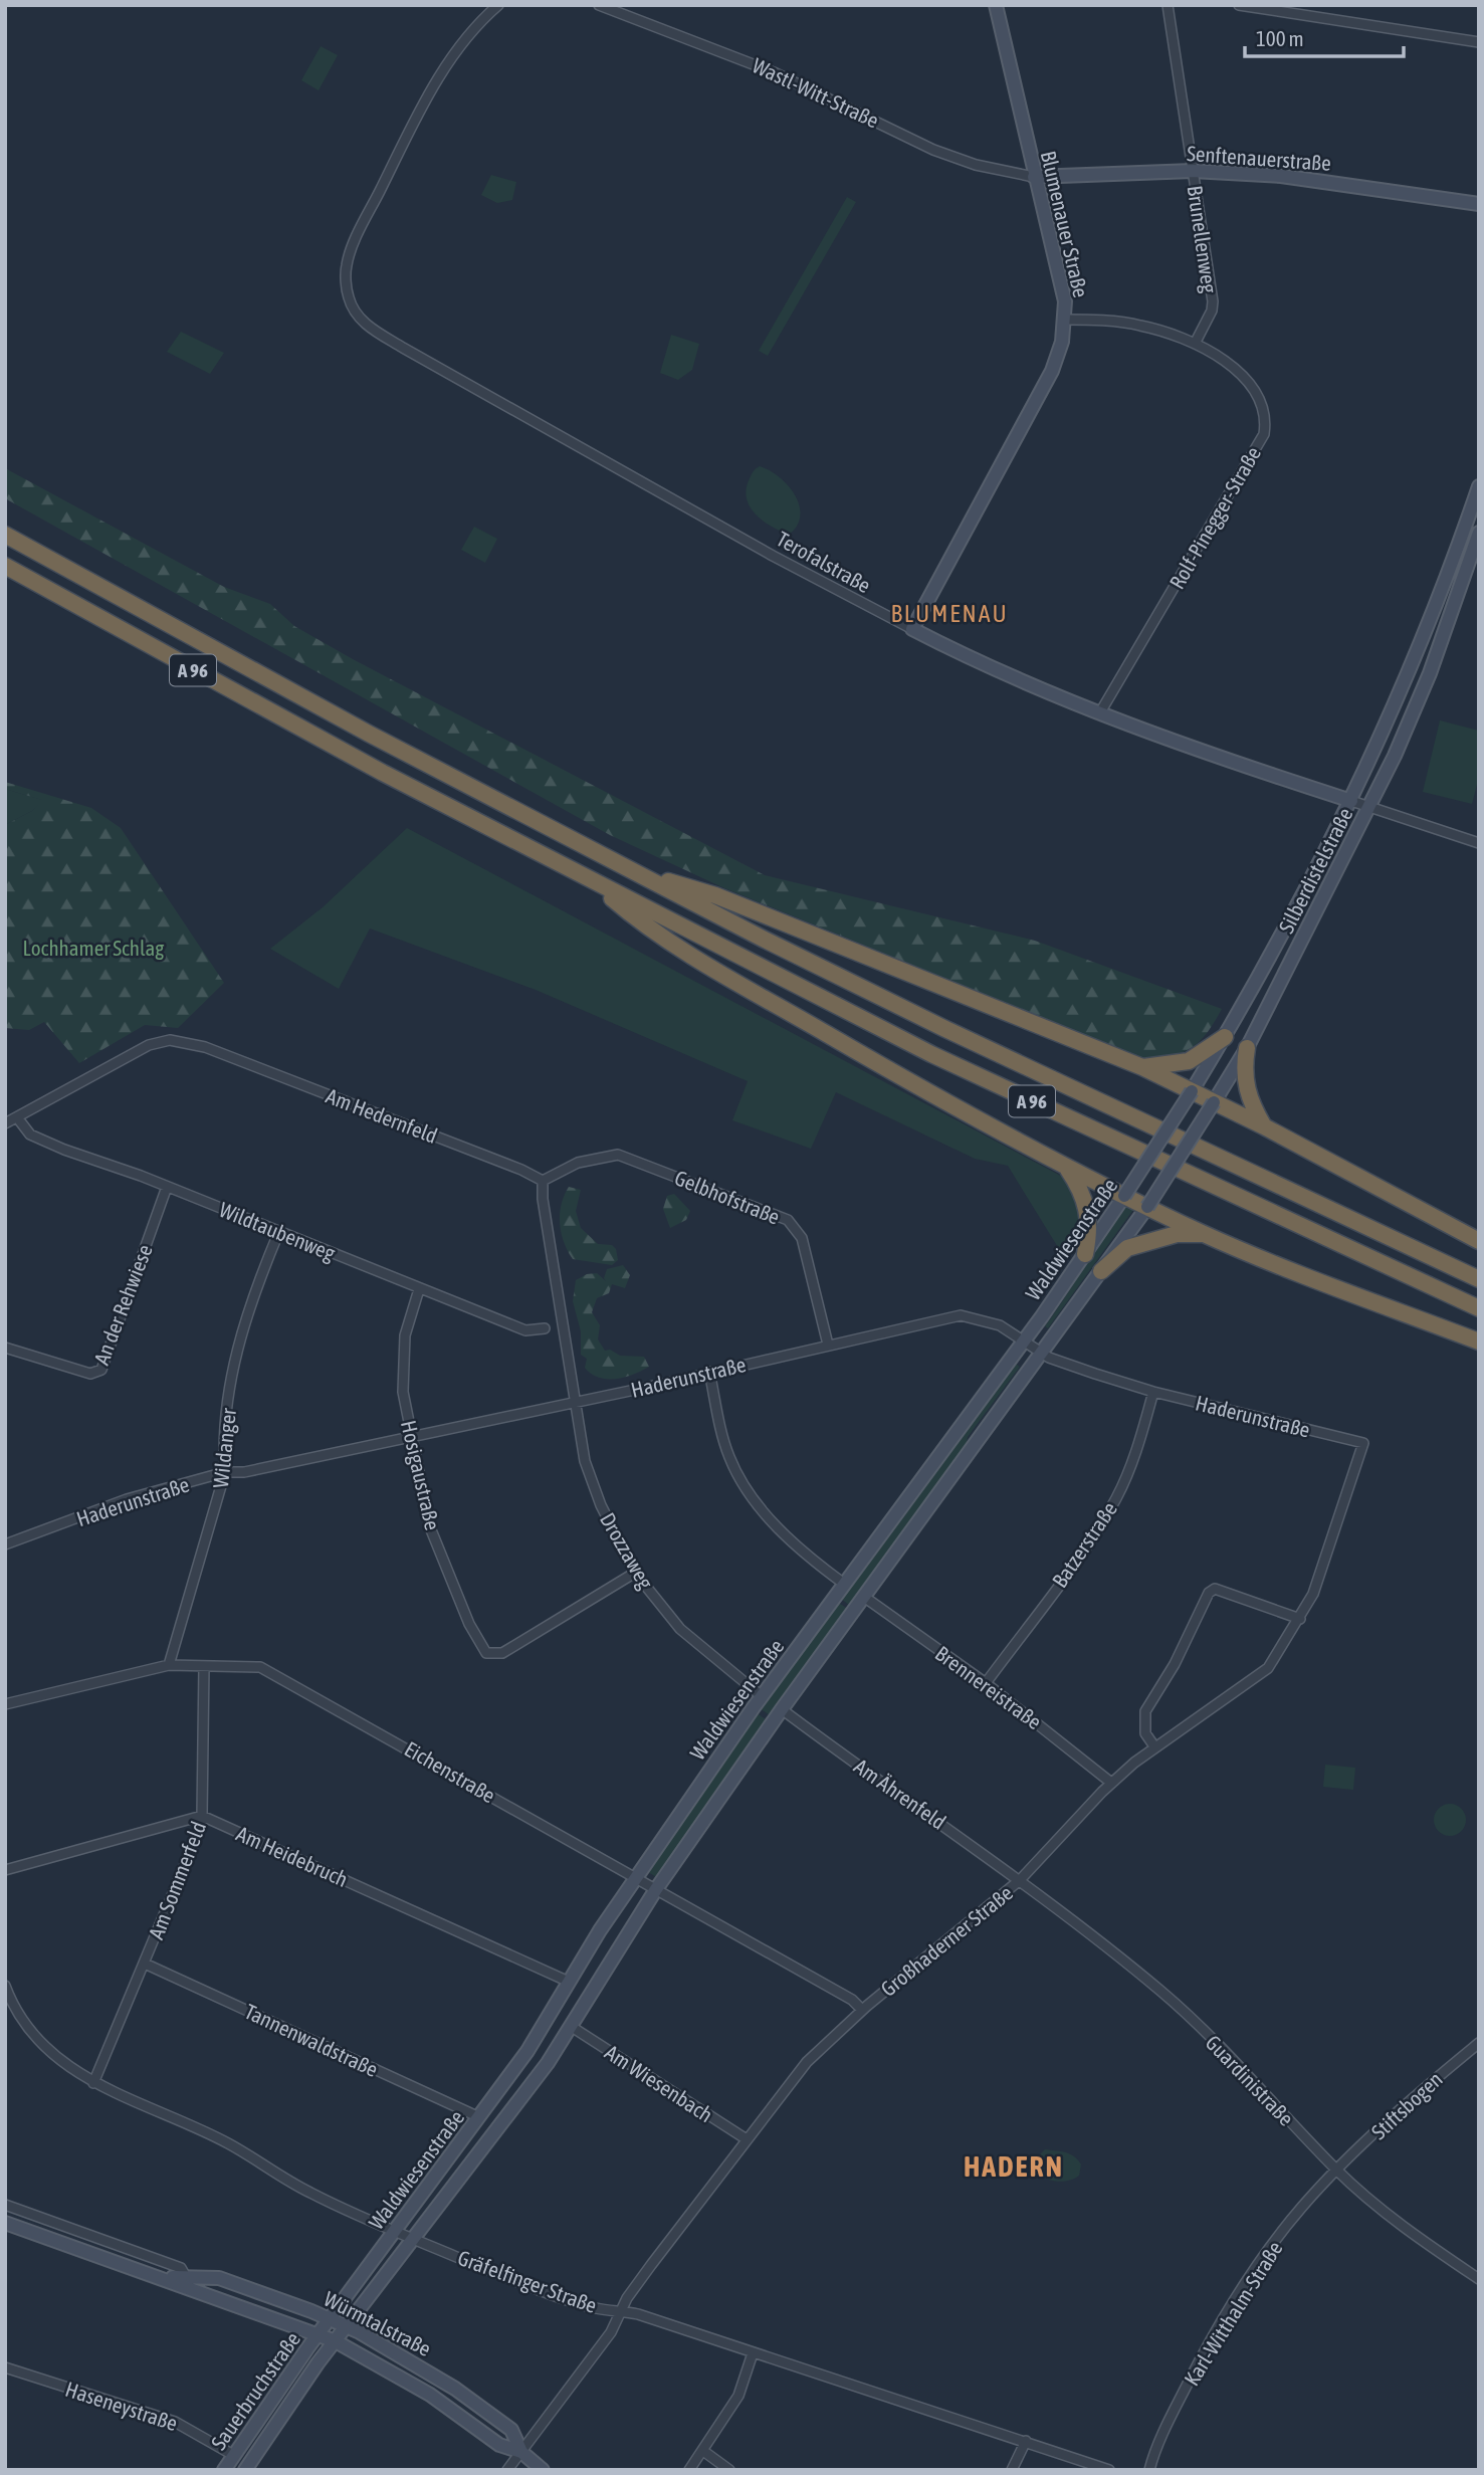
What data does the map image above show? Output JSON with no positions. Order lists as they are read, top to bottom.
{
  "streets": {
    "highway": ["A 96"],
    "main road": [
      "Senftenauerstraße",
      "Blumenauer Straße",
      "Terofalstraße",
      "Silberdistelstraße",
      "Waldwiesenstraße",
      "Würmtalstraße",
      "Sauerbruchstraße"
    ],
    "street": [
      "Wastl-Witt-Straße",
      "Brunellenweg",
      "Rolf-Pinegger-Straße",
      "Am Hedernfeld",
      "Gelbhofstraße",
      "Wildtaubenweg",
      "An der Rehwiese",
      "Haderunstraße",
      "Wildanger",
      "Hosigaustraße",
      "Batzerstraße",
      "Drozzaweg",
      "Brennereistraße",
      "Eichenstraße",
      "Am Ährenfeld",
      "Am Heidebruch",
      "Am Sommerfeld",
      "Großhaderner Straße",
      "Tannenwaldstraße",
      "Guardinistraße",
      "Am Wiesenbach",
      "Stiftsbogen",
      "Gräfelfinger Straße",
      "Karl-Witthalm-Straße",
      "Haseneystraße"
    ]
  },
  "crossings": [
    ["Wastl-Witt-Straße", "Senftenauerstraße"],
    ["Wastl-Witt-Straße", "Blumenauer Straße"],
    ["Senftenauerstraße", "Blumenauer Straße"],
    ["Senftenauerstraße", "Brunellenweg"],
    ["Blumenauer Straße", "Rolf-Pinegger-Straße"],
    ["Blumenauer Straße", "Terofalstraße"],
    ["Brunellenweg", "Rolf-Pinegger-Straße"],
    ["Rolf-Pinegger-Straße", "Terofalstraße"],
    ["Terofalstraße", "Silberdistelstraße"],
    ["Silberdistelstraße", "Waldwiesenstraße"],
    ["Am Hedernfeld", "Gelbhofstraße"],
    ["Am Hedernfeld", "Wildtaubenweg"],
    ["Gelbhofstraße", "Haderunstraße"],
    ["Wildtaubenweg", "An der Rehwiese"],
    ["Wildtaubenweg", "Wildanger"],
    ["Wildtaubenweg", "Hosigaustraße"],
    ["Waldwiesenstraße", "Haderunstraße"],
    ["Waldwiesenstraße", "Drozzaweg"],
    ["Waldwiesenstraße", "Brennereistraße"],
    ["Waldwiesenstraße", "Eichenstraße"],
    ["Waldwiesenstraße", "Am Ährenfeld"],
    ["Waldwiesenstraße", "Am Heidebruch"],
    ["Waldwiesenstraße", "Tannenwaldstraße"],
    ["Waldwiesenstraße", "Am Wiesenbach"],
    ["Waldwiesenstraße", "Gräfelfinger Straße"],
    ["Waldwiesenstraße", "Würmtalstraße"],
    ["Waldwiesenstraße", "Sauerbruchstraße"],
    ["Haderunstraße", "Wildanger"],
    ["Haderunstraße", "Hosigaustraße"],
    ["Haderunstraße", "Batzerstraße"],
    ["Haderunstraße", "Drozzaweg"],
    ["Haderunstraße", "Großhaderner Straße"],
    ["Wildanger", "Eichenstraße"],
    ["Hosigaustraße", "Drozzaweg"],
    ["Batzerstraße", "Brennereistraße"],
    ["Brennereistraße", "Großhaderner Straße"],
    ["Eichenstraße", "Am Sommerfeld"],
    ["Eichenstraße", "Großhaderner Straße"],
    ["Am Ährenfeld", "Großhaderner Straße"],
    ["Am Ährenfeld", "Guardinistraße"],
    ["Am Heidebruch", "Am Sommerfeld"],
    ["Am Sommerfeld", "Tannenwaldstraße"],
    ["Am Sommerfeld", "Gräfelfinger Straße"],
    ["Großhaderner Straße", "Guardinistraße"],
    ["Großhaderner Straße", "Am Wiesenbach"],
    ["Großhaderner Straße", "Gräfelfinger Straße"],
    ["Großhaderner Straße", "Würmtalstraße"],
    ["Guardinistraße", "Stiftsbogen"],
    ["Guardinistraße", "Karl-Witthalm-Straße"],
    ["Stiftsbogen", "Karl-Witthalm-Straße"],
    ["Würmtalstraße", "Sauerbruchstraße"],
    ["Sauerbruchstraße", "Haseneystraße"]
  ],
  "districts": ["BLUMENAU", "HADERN"],
  "parks": ["Lochhamer Schlag"],
  "scale_bar": "100 m"
}
